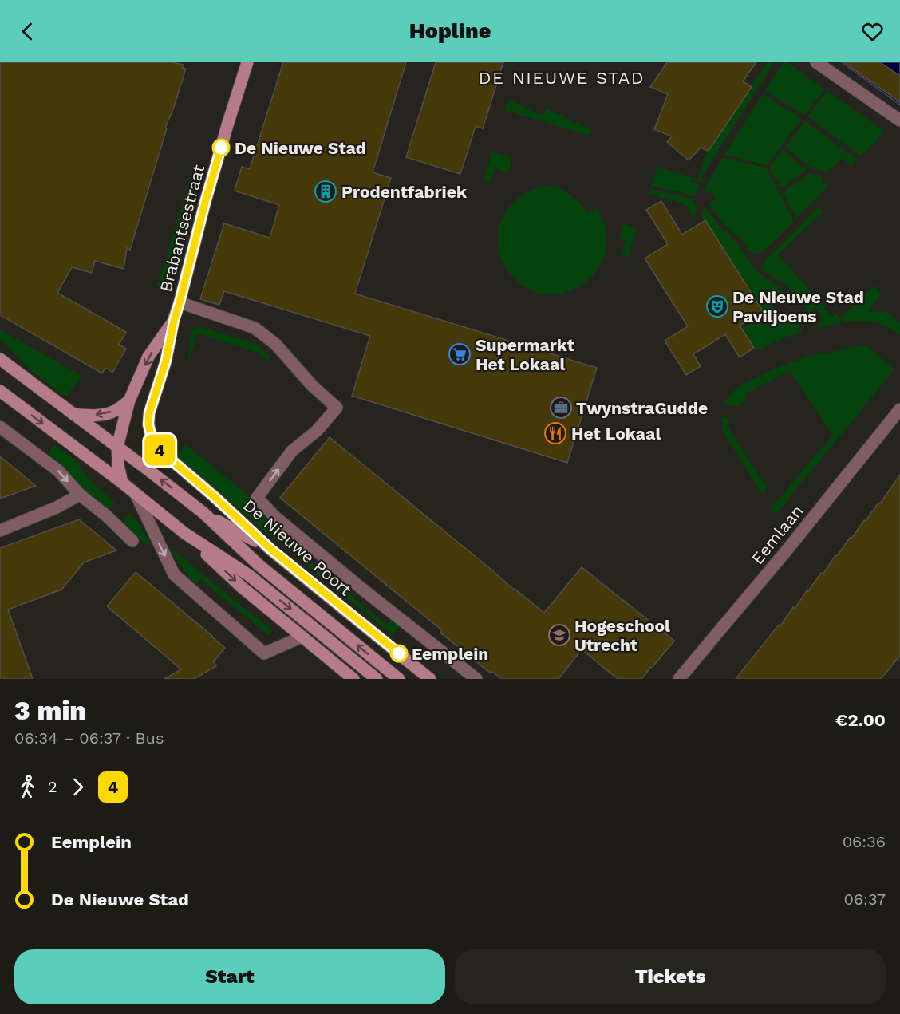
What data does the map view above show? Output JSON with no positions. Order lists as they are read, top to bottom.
{
  "streets": {
    "main road": ["Brabantsestraat", "De Nieuwe Poort"],
    "street": ["Eemlaan"]
  },
  "crossings": [
    ["Brabantsestraat", "De Nieuwe Poort"]
  ],
  "districts": ["DE NIEUWE STAD"],
  "places": {
    "other": ["De Nieuwe Stad", "Eemplein"],
    "building": ["Prodentfabriek"],
    "theatre": ["De Nieuwe Stad Paviljoens"],
    "supermarket": ["Supermarkt Het Lokaal"],
    "office": ["TwynstraGudde"],
    "restaurant": ["Het Lokaal"],
    "school or university": ["Hogeschool Utrecht"]
  },
  "lines": ["bus line 4"],
  "page": {
    "header": "Hopline",
    "on_map": "4",
    "heading": ["3 min", "06:34 – 06:37 · Bus", "€2.00"],
    "legs": ["2", "4"],
    "list": [
      {
        "name": "Eemplein",
        "value": "06:36"
      },
      {
        "name": "De Nieuwe Stad",
        "value": "06:37"
      }
    ],
    "buttons": ["Start", "Tickets"]
  }
}
